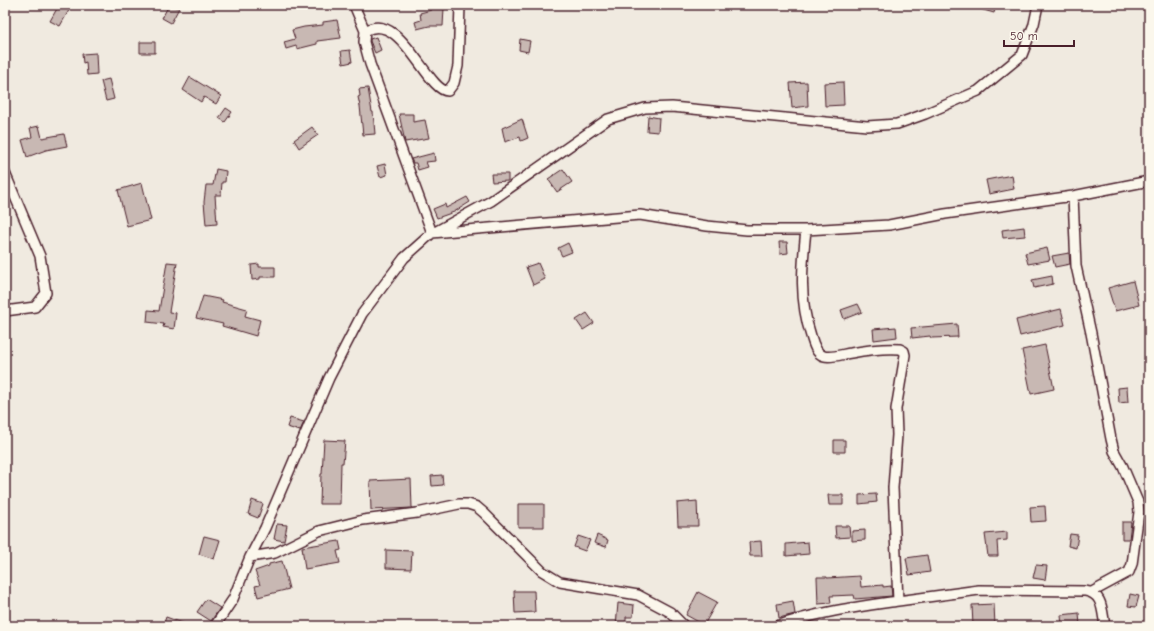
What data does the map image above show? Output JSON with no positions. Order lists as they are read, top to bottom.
{
  "scale_bar": "50 m"
}
